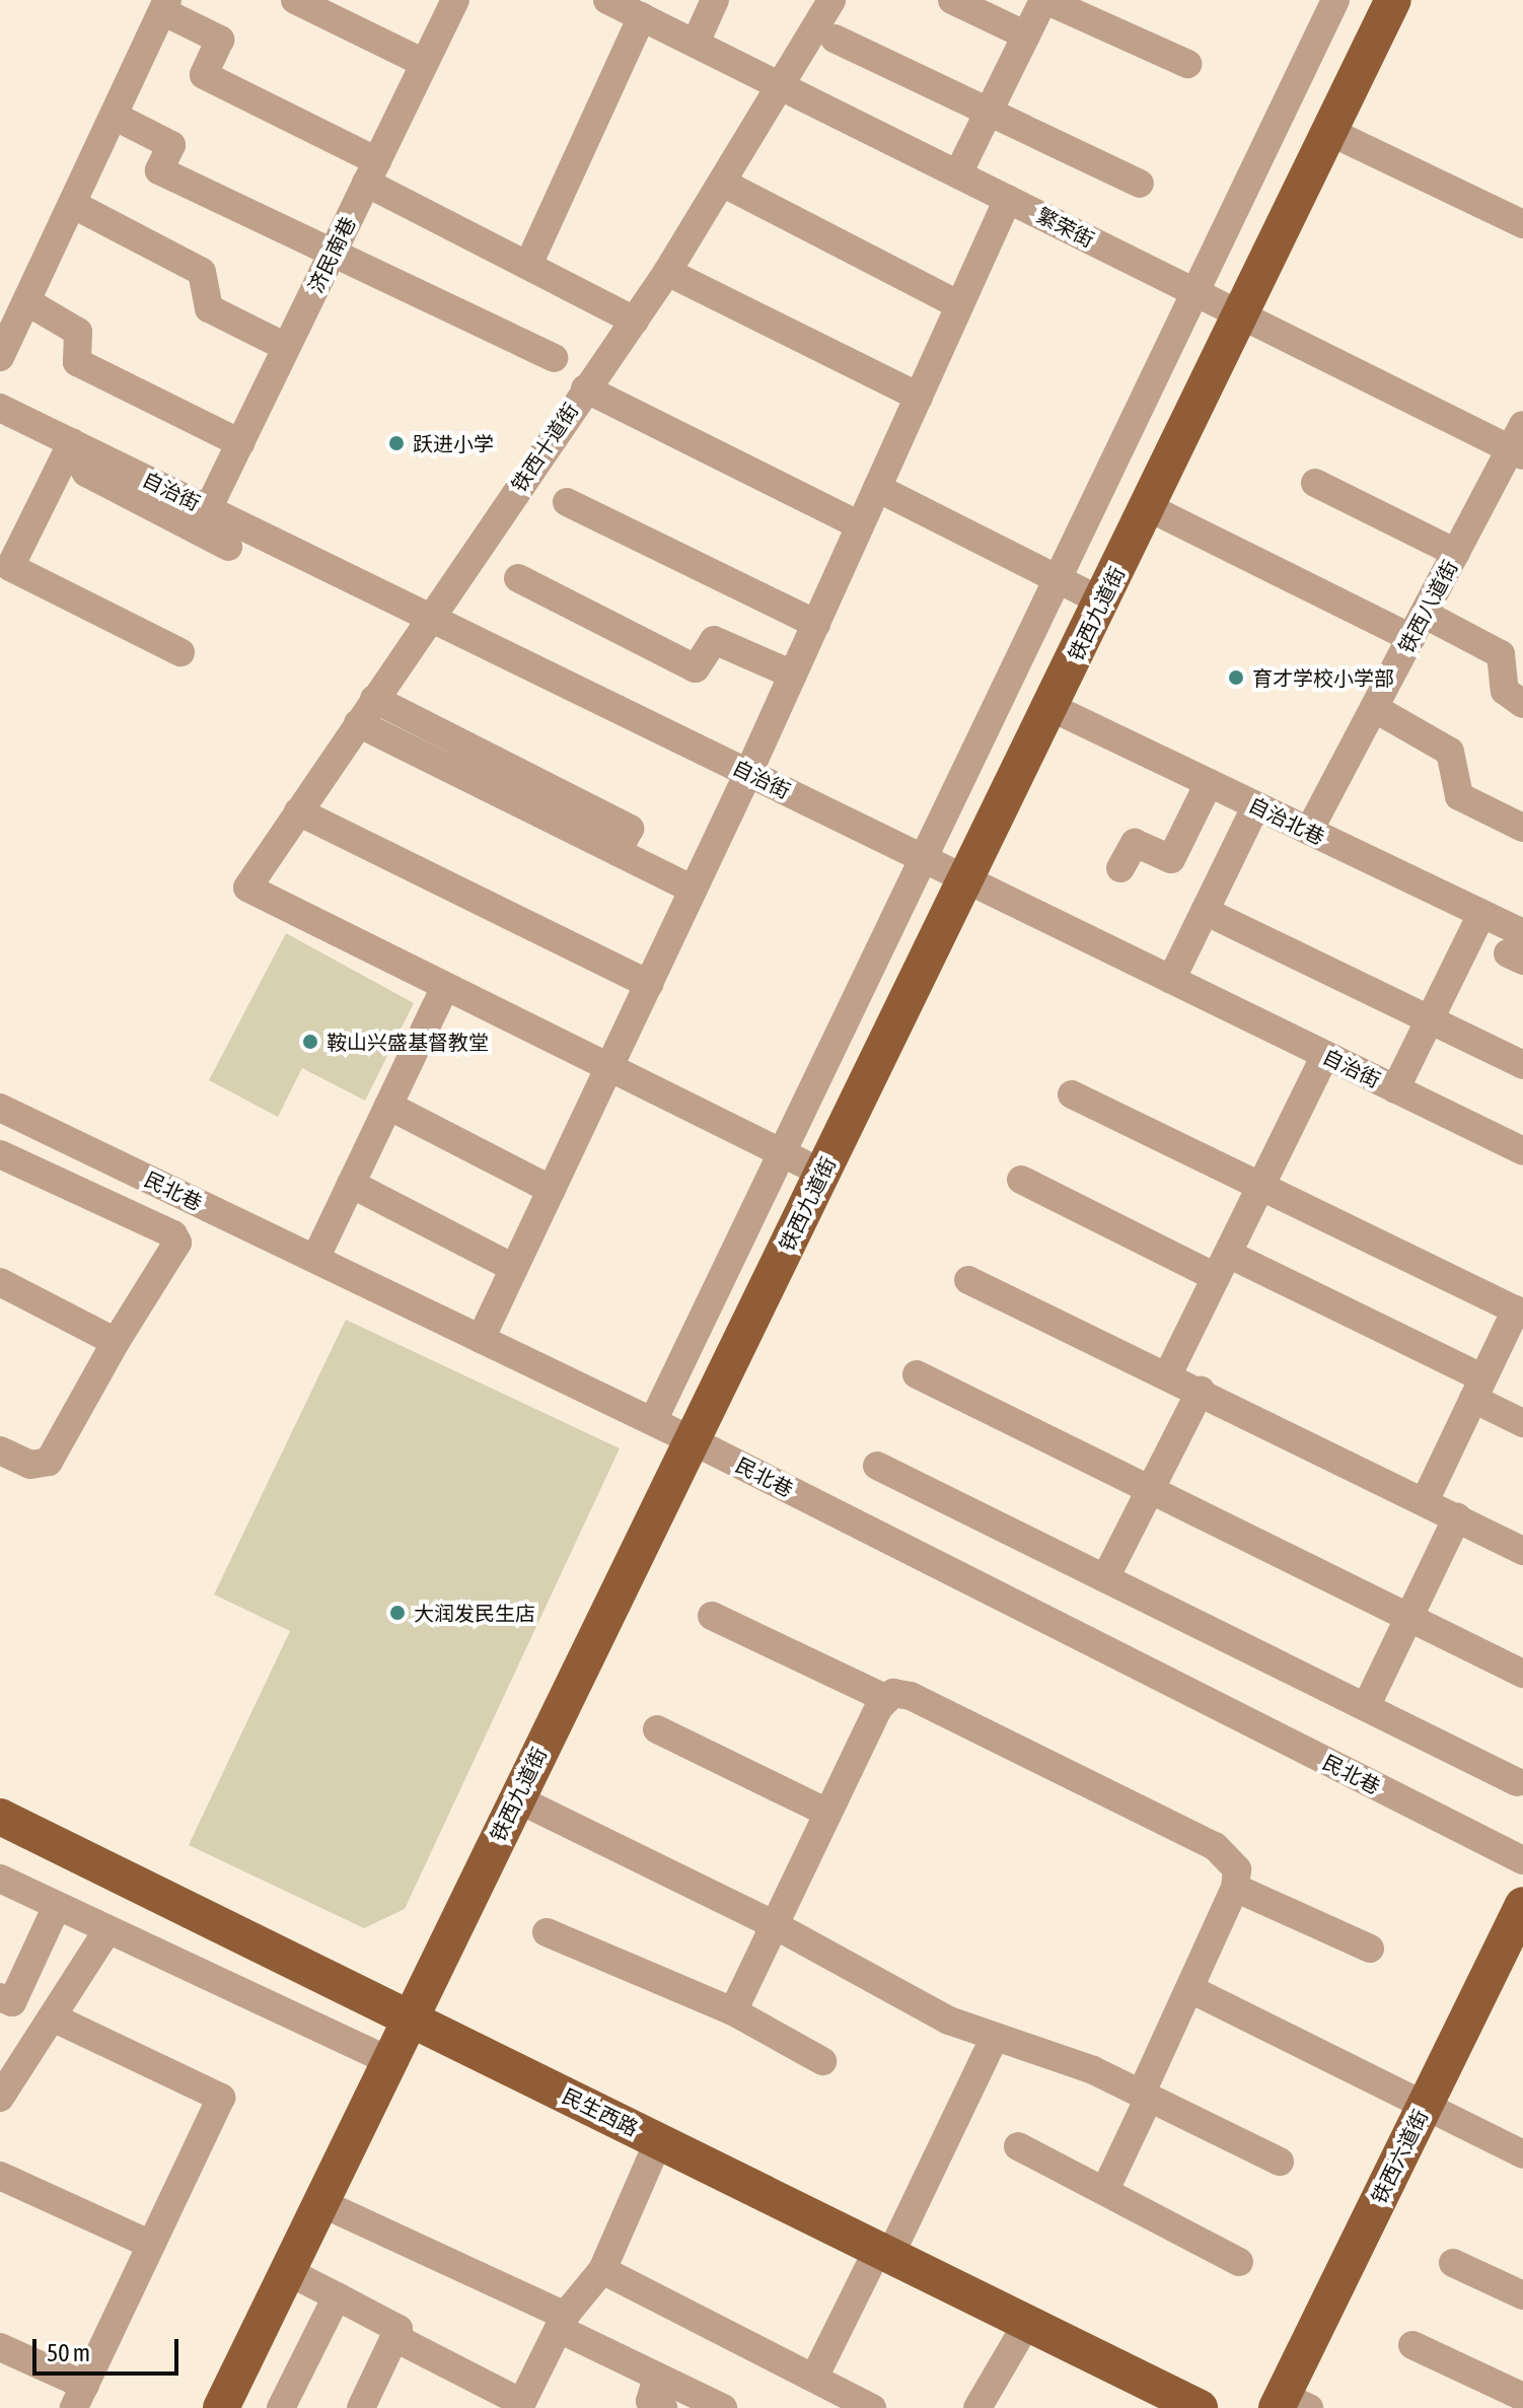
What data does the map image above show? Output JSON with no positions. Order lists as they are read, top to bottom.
{
  "streets": {
    "main road": ["铁西九道街", "民生西路", "铁西六道街"],
    "street": [
      "繁荣街",
      "济民南巷",
      "铁西十道街",
      "自治街",
      "铁西八道街",
      "自治北巷",
      "民北巷"
    ]
  },
  "crossings": [
    ["繁荣街", "铁西十道街"],
    ["繁荣街", "铁西八道街"],
    ["繁荣街", "铁西九道街"],
    ["济民南巷", "自治街"],
    ["铁西十道街", "自治街"],
    ["自治街", "铁西九道街"],
    ["铁西八道街", "自治北巷"],
    ["铁西九道街", "自治北巷"],
    ["铁西九道街", "民北巷"],
    ["铁西九道街", "民生西路"]
  ],
  "places": [
    "跃进小学",
    "育才学校小学部",
    "鞍山兴盛基督教堂",
    "大润发民生店"
  ],
  "scale_bar": "50 m"
}
